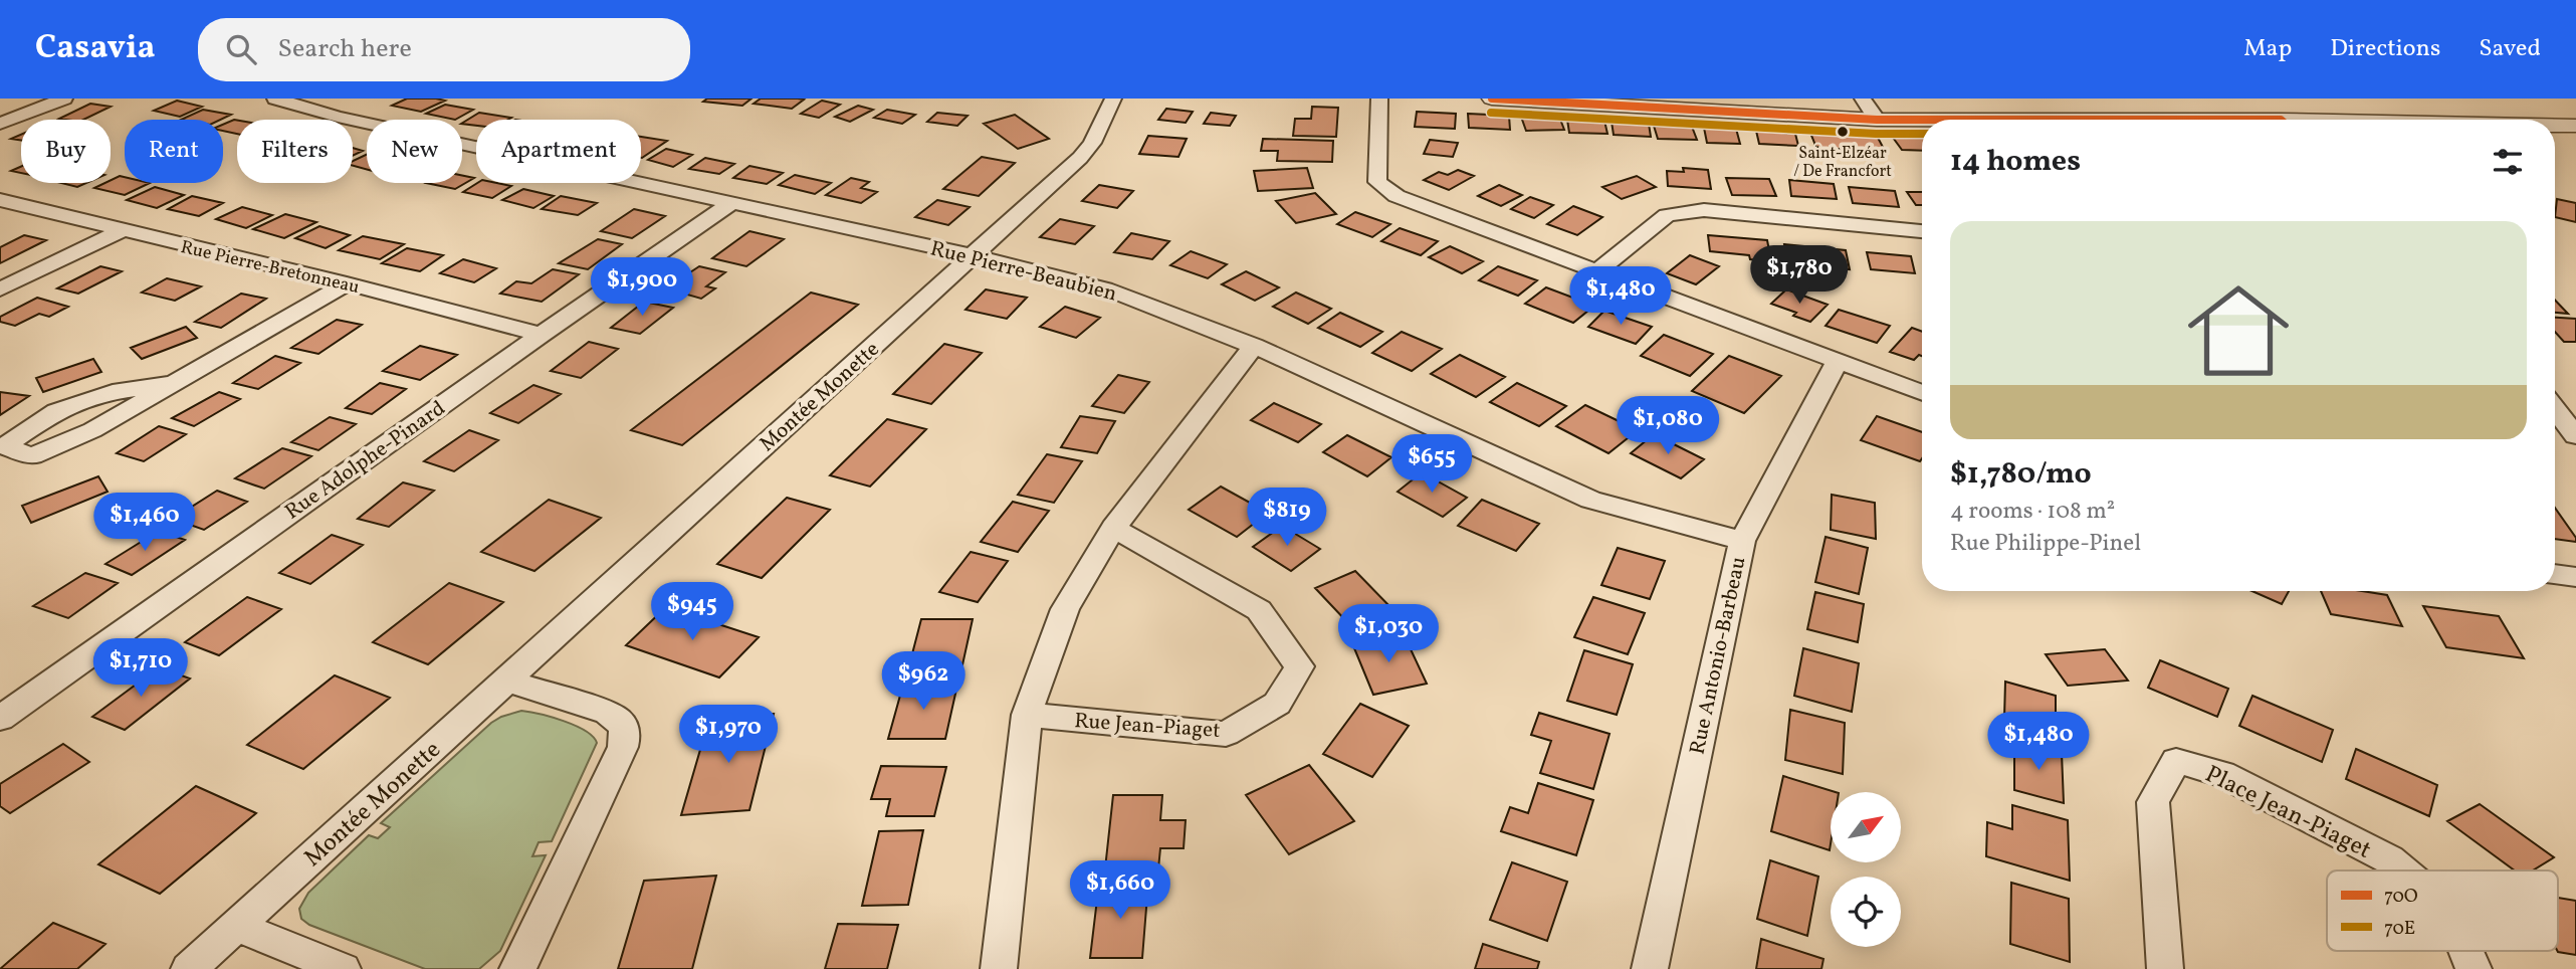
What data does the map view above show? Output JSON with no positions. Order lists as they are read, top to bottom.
{
  "streets": {
    "street": [
      "Rue Pierre-Bretonneau",
      "Rue Pierre-Beaubien",
      "Montée Monette",
      "Rue Adolphe-Pinard",
      "Rue Antonio-Barbeau",
      "Rue Jean-Piaget",
      "Place Jean-Piaget"
    ]
  },
  "crossings": [
    ["Rue Pierre-Bretonneau", "Rue Adolphe-Pinard"],
    ["Rue Pierre-Beaubien", "Montée Monette"],
    ["Rue Pierre-Beaubien", "Rue Adolphe-Pinard"],
    ["Rue Pierre-Beaubien", "Rue Antonio-Barbeau"]
  ],
  "places": ["Saint-Elzéar / De Francfort"],
  "lines": ["transit line 70O", "transit line 70E"],
  "legend": ["70O", "70E"],
  "north": "top right",
  "page": {
    "header": "Casavia",
    "search": "Search here",
    "nav": ["Map", "Directions", "Saved"],
    "chip": [
      "Buy",
      "Rent",
      "Filters",
      "New",
      "Apartment"
    ],
    "heading": "14 homes",
    "list": [
      {
        "name": "$1,780/mo",
        "note": "4 rooms · 108 m² · Rue Philippe-Pinel"
      }
    ],
    "price": [
      "$1,780",
      "$1,900",
      "$1,480",
      "$1,080",
      "$655",
      "$819",
      "$1,460",
      "$945",
      "$1,030",
      "$1,710",
      "$962",
      "$1,970",
      "$1,480",
      "$1,660"
    ]
  }
}
